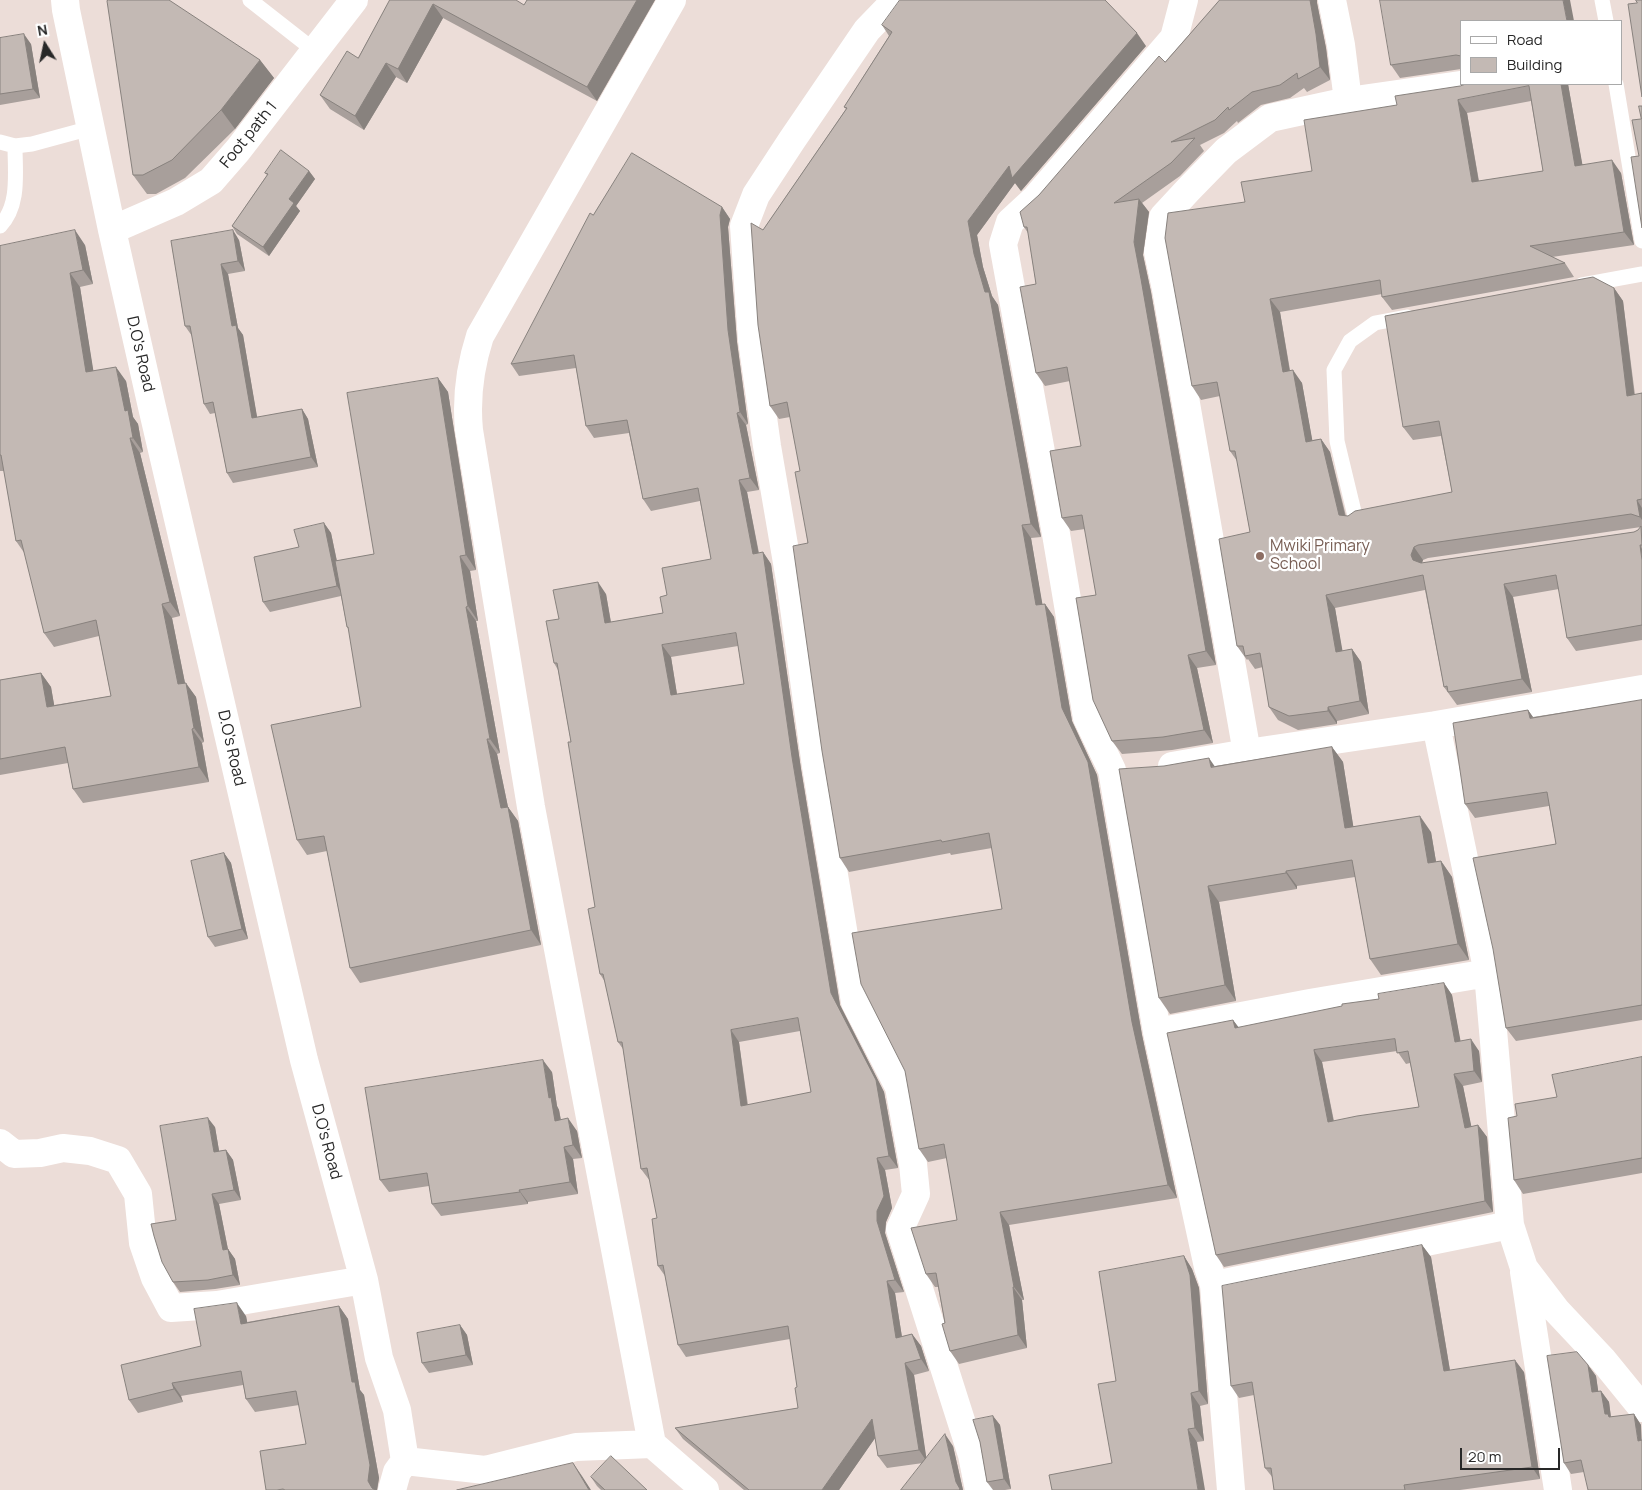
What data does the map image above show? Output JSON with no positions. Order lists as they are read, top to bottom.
{
  "streets": {
    "street": ["Foot path 1", "D.O's Road"]
  },
  "crossings": [
    ["Foot path 1", "D.O's Road"]
  ],
  "places": ["Mwiki Primary School"],
  "legend": ["Road", "Building"],
  "scale_bar": "20 m",
  "north": "top"
}
